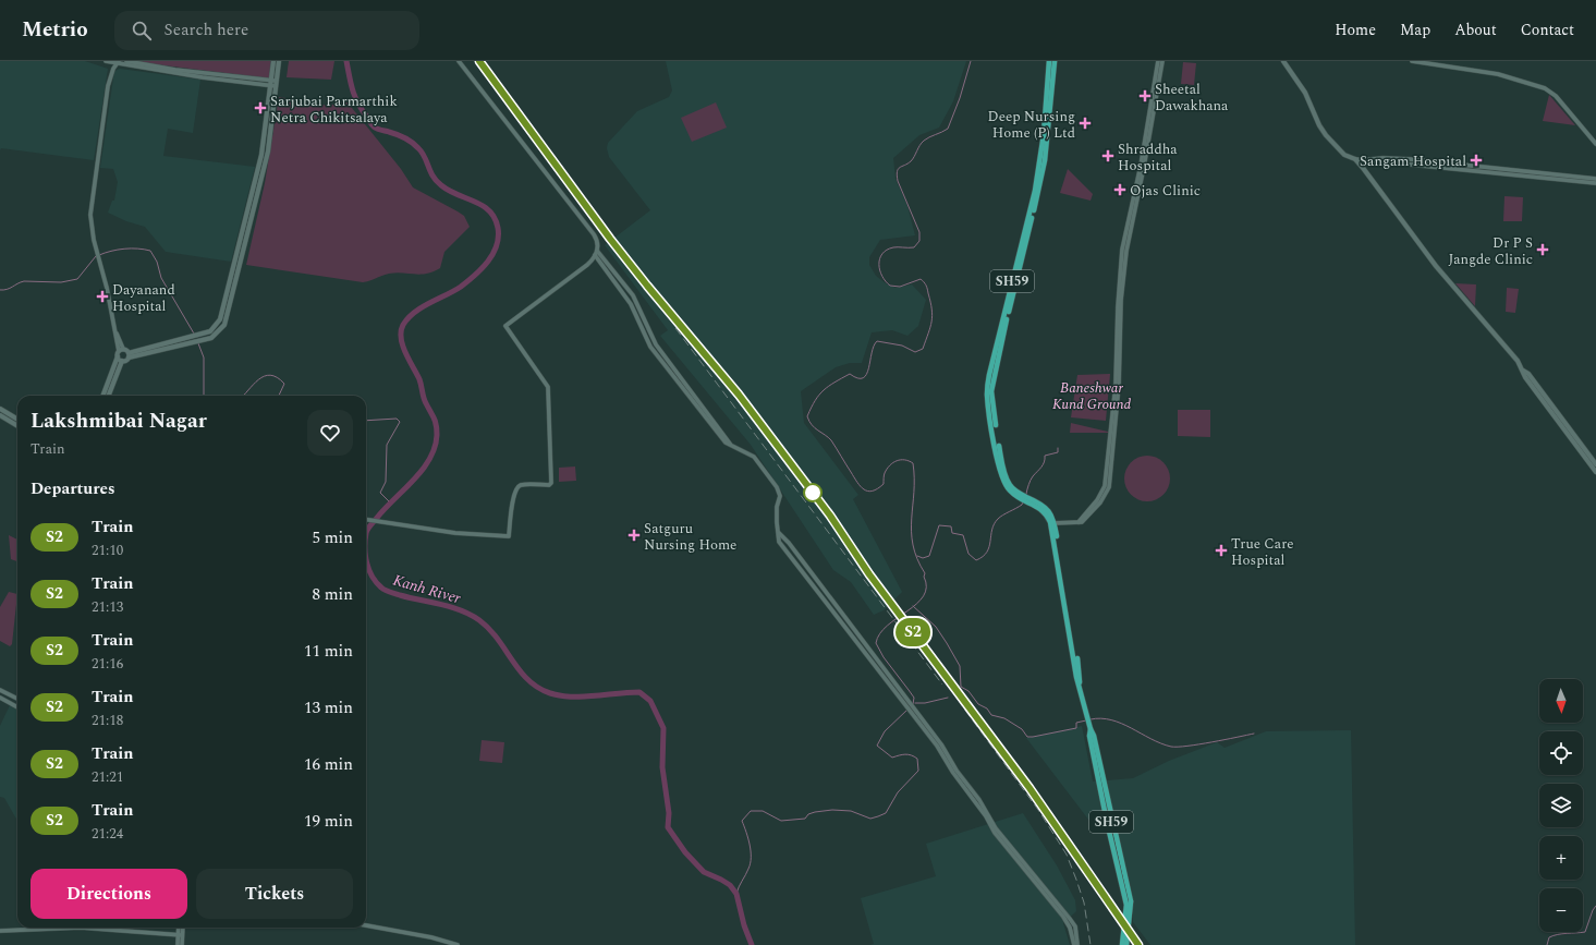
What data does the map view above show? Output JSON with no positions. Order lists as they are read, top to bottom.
{
  "streets": {
    "main road": ["SH59"]
  },
  "water": ["Kanh River"],
  "parks": ["Baneshwar Kund Ground"],
  "places": {
    "health": [
      "Sheetal Dawakhana",
      "Sarjubai Parmarthik Netra Chikitsalaya",
      "Deep Nursing Home (P) Ltd",
      "Shraddha Hospital",
      "Sangam Hospital",
      "Ojas Clinic",
      "Dr P S Jangde Clinic",
      "Dayanand Hospital",
      "Satguru Nursing Home",
      "True Care Hospital"
    ]
  },
  "north": "bottom",
  "page": {
    "header": "Metrio",
    "search": "Search here",
    "nav": [
      "Home",
      "Map",
      "About",
      "Contact"
    ],
    "on_map": "S2",
    "heading": [
      ["Lakshmibai Nagar", "Train"],
      "Departures"
    ],
    "list": [
      {
        "mark": "S2",
        "name": "Train",
        "note": "21:10",
        "value": "5 min"
      },
      {
        "mark": "S2",
        "name": "Train",
        "note": "21:13",
        "value": "8 min"
      },
      {
        "mark": "S2",
        "name": "Train",
        "note": "21:16",
        "value": "11 min"
      },
      {
        "mark": "S2",
        "name": "Train",
        "note": "21:18",
        "value": "13 min"
      },
      {
        "mark": "S2",
        "name": "Train",
        "note": "21:21",
        "value": "16 min"
      },
      {
        "mark": "S2",
        "name": "Train",
        "note": "21:24",
        "value": "19 min"
      }
    ],
    "map_buttons": ["+", "−"],
    "buttons": ["Directions", "Tickets"]
  }
}
